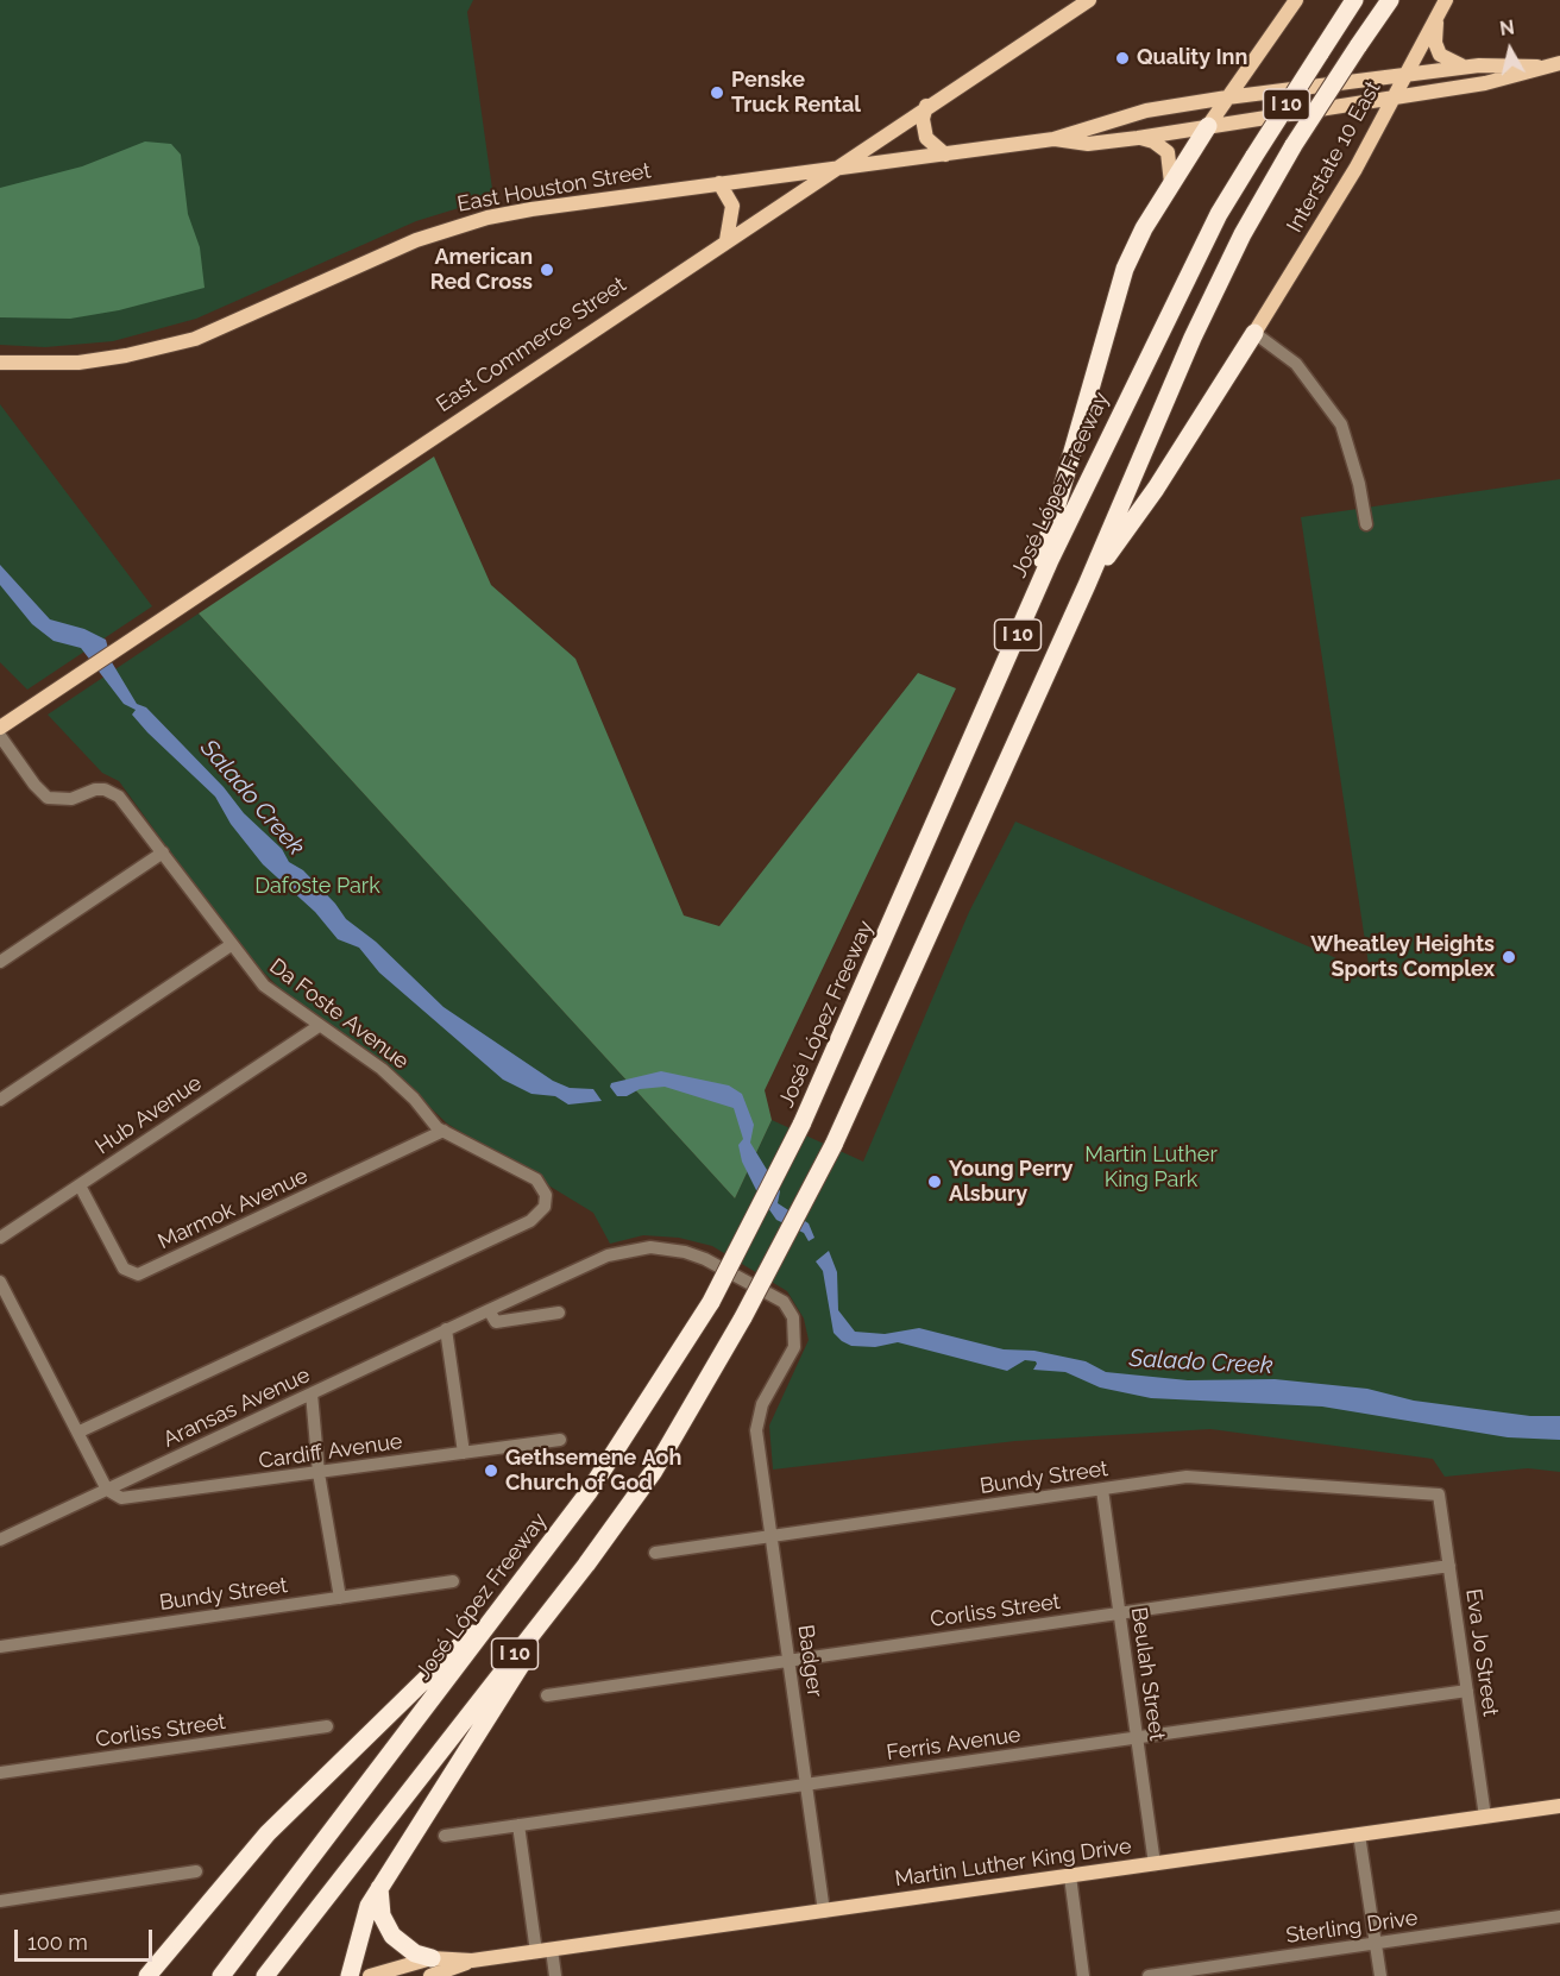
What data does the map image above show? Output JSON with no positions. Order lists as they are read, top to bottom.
{
  "streets": {
    "highway": ["I 10", "José López Freeway"],
    "main road": [
      "Interstate 10 East",
      "East Houston Street",
      "East Commerce Street",
      "Martin Luther King Drive"
    ],
    "street": [
      "Da Foste Avenue",
      "Hub Avenue",
      "Marmok Avenue",
      "Aransas Avenue",
      "Cardiff Avenue",
      "Bundy Street",
      "Corliss Street",
      "Eva Jo Street",
      "Badger",
      "Beulah Street",
      "Ferris Avenue",
      "Sterling Drive"
    ]
  },
  "crossings": [
    ["Interstate 10 East", "East Houston Street"],
    ["East Houston Street", "East Commerce Street"],
    ["Da Foste Avenue", "Hub Avenue"],
    ["Da Foste Avenue", "Marmok Avenue"],
    ["Hub Avenue", "Marmok Avenue"],
    ["Aransas Avenue", "Cardiff Avenue"],
    ["Aransas Avenue", "Badger"],
    ["Bundy Street", "Eva Jo Street"],
    ["Bundy Street", "Badger"],
    ["Bundy Street", "Beulah Street"],
    ["Corliss Street", "Eva Jo Street"],
    ["Corliss Street", "Badger"],
    ["Corliss Street", "Beulah Street"],
    ["Eva Jo Street", "Ferris Avenue"],
    ["Eva Jo Street", "Martin Luther King Drive"],
    ["Badger", "Ferris Avenue"],
    ["Badger", "Martin Luther King Drive"],
    ["Beulah Street", "Ferris Avenue"],
    ["Beulah Street", "Martin Luther King Drive"]
  ],
  "water": ["Salado Creek"],
  "parks": ["Dafoste Park", "Martin Luther King Park"],
  "places": [
    "Quality Inn",
    "Penske Truck Rental",
    "American Red Cross",
    "Wheatley Heights Sports Complex",
    "Young Perry Alsbury",
    "Gethsemene Aoh Church of God"
  ],
  "scale_bar": "100 m",
  "north": "top"
}
